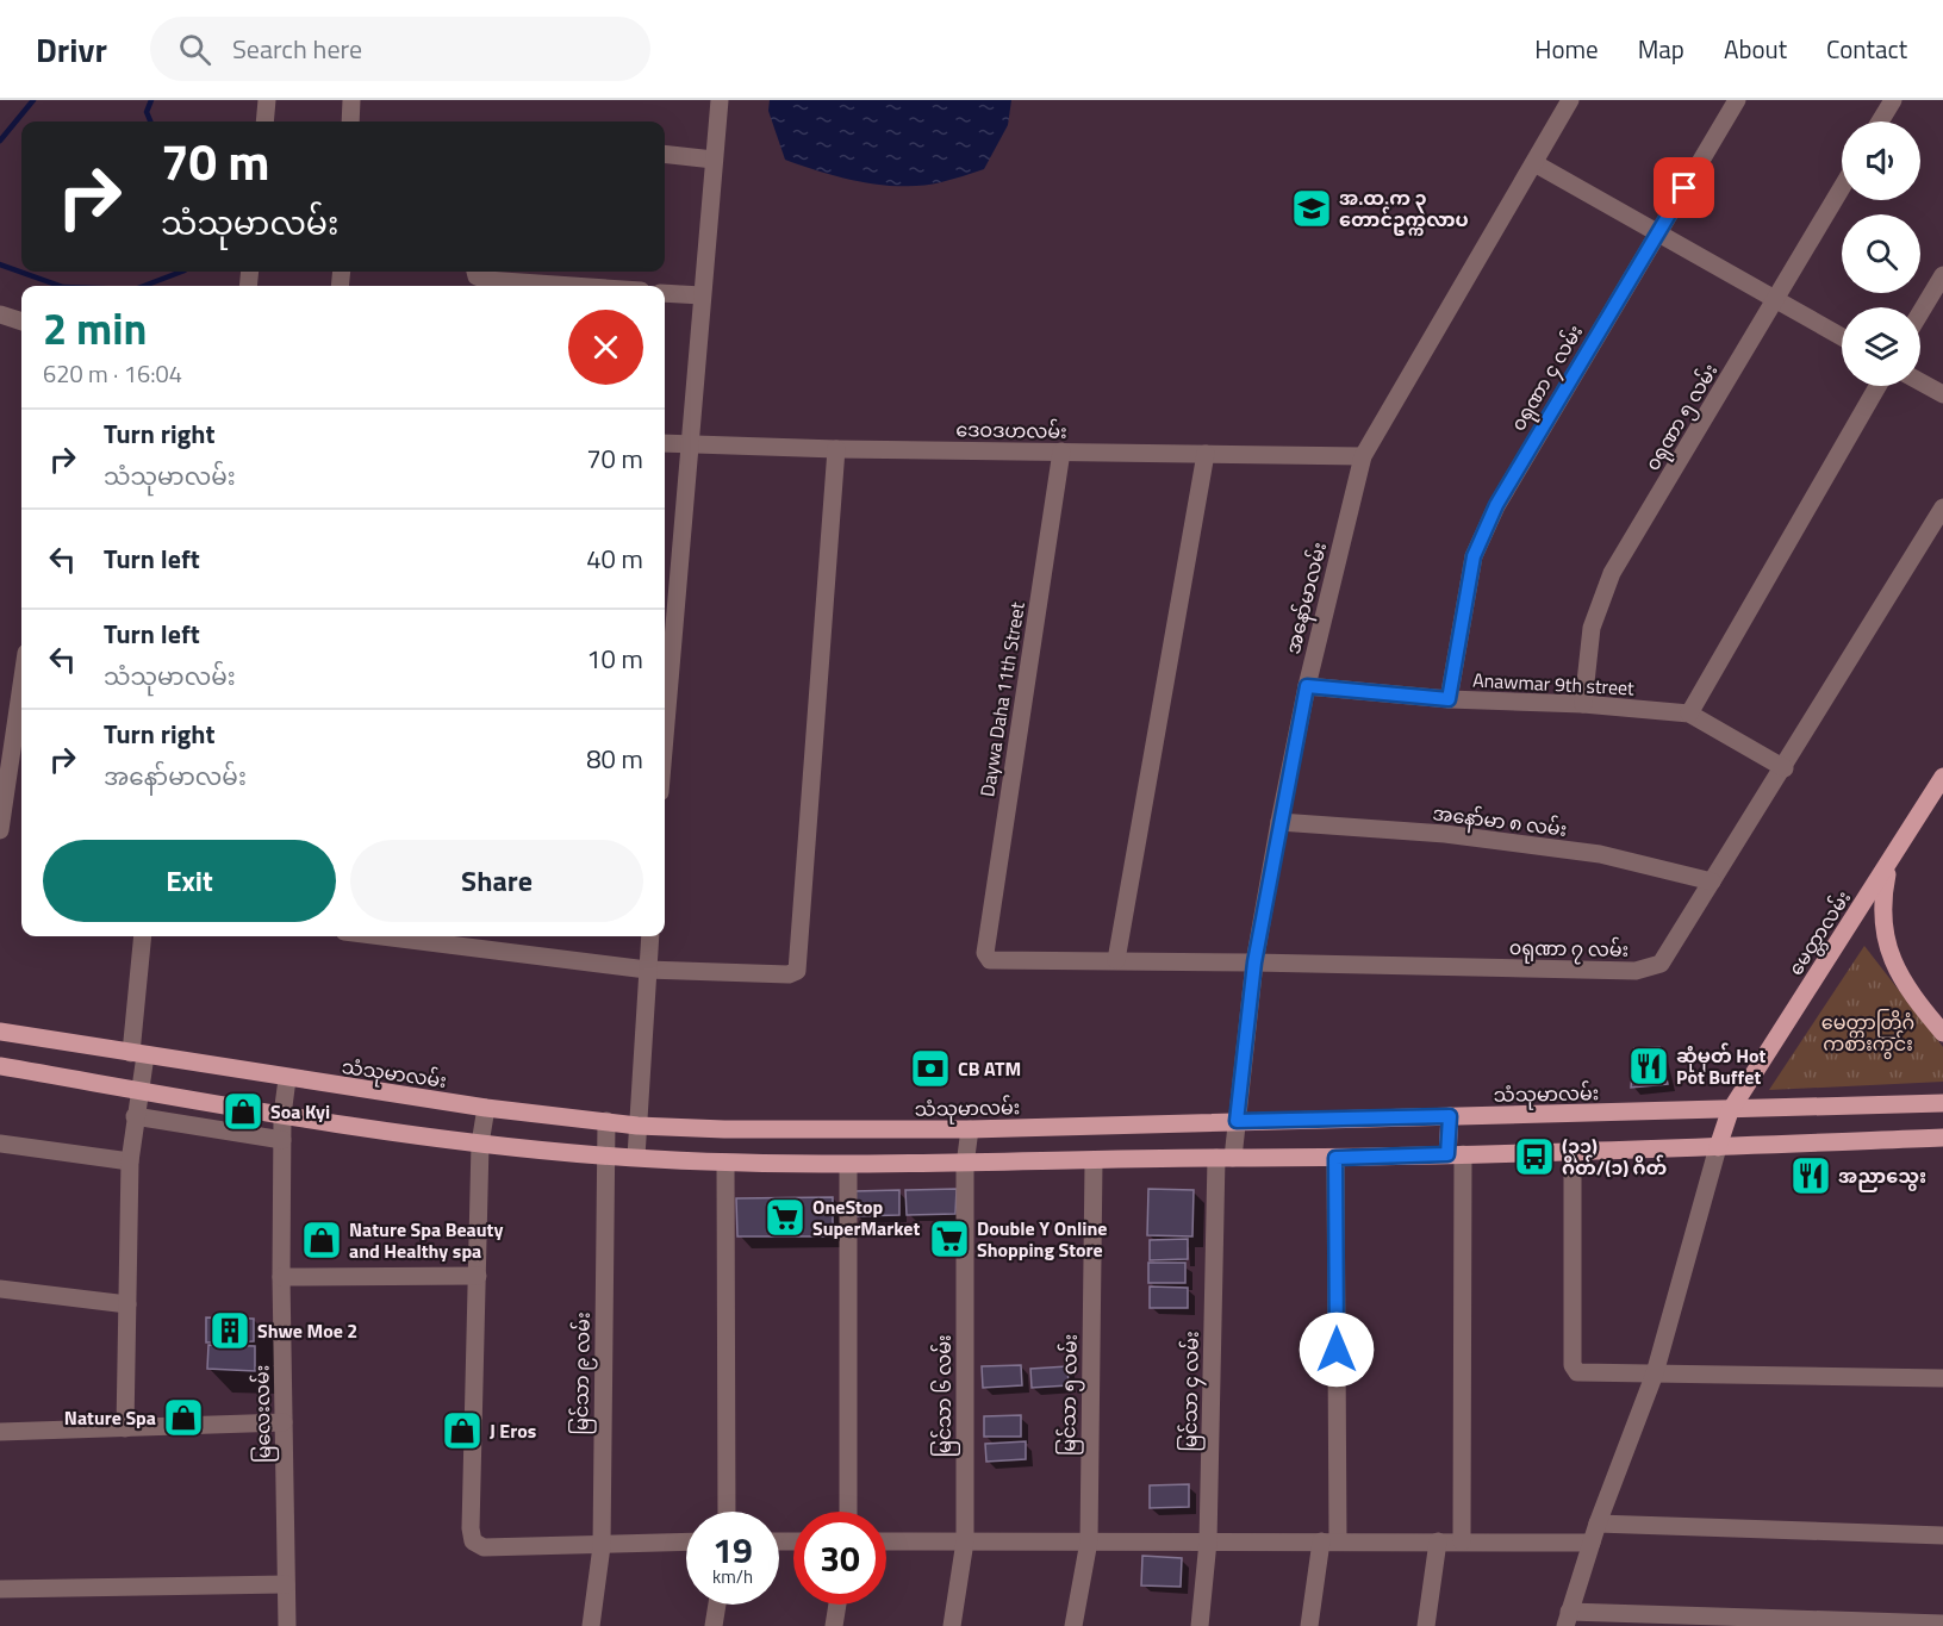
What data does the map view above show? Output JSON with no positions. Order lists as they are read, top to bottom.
{
  "streets": {
    "main road": ["မေတ္တာလမ်း", "သံသုမာလမ်း"],
    "street": [
      "၀ရုဏာ ၄ လမ်း",
      "၀ရုဏာ ၅ လမ်း",
      "ဒေဝဒဟလမ်း",
      "အနော်မာလမ်း",
      "Anawmar 9th street",
      "Daywa Daha 11th Street",
      "အနော်မာ ၈ လမ်း",
      "၀ရုဏာ ၇ လမ်း",
      "မြင်သာ ၉ လမ်း",
      "မြင်သာ ၄ လမ်း",
      "မြင်သာ ၅ လမ်း",
      "မြင်သာ ၆ လမ်း",
      "မြလေးလမ်း"
    ]
  },
  "crossings": [
    ["၀ရုဏာ ၄ လမ်း", "Anawmar 9th street"],
    ["၀ရုဏာ ၅ လမ်း", "Anawmar 9th street"],
    ["ဒေဝဒဟလမ်း", "အနော်မာလမ်း"],
    ["ဒေဝဒဟလမ်း", "Daywa Daha 11th Street"],
    ["အနော်မာလမ်း", "Anawmar 9th street"],
    ["အနော်မာလမ်း", "အနော်မာ ၈ လမ်း"],
    ["အနော်မာလမ်း", "၀ရုဏာ ၇ လမ်း"],
    ["အနော်မာလမ်း", "သံသုမာလမ်း"],
    ["အနော်မာလမ်း", "မြင်သာ ၄ လမ်း"],
    ["Anawmar 9th street", "၀ရုဏာ ၇ လမ်း"],
    ["Daywa Daha 11th Street", "၀ရုဏာ ၇ လမ်း"],
    ["အနော်မာ ၈ လမ်း", "၀ရုဏာ ၇ လမ်း"],
    ["မေတ္တာလမ်း", "သံသုမာလမ်း"],
    ["သံသုမာလမ်း", "မြင်သာ ၉ လမ်း"],
    ["သံသုမာလမ်း", "မြင်သာ ၆ လမ်း"],
    ["သံသုမာလမ်း", "မြလေးလမ်း"]
  ],
  "parks": ["မေတ္တာတြိဂံ ကစားကွင်း"],
  "places": {
    "school or university": ["အ.ထ.က ၃ တောင်ဥက္ကလာပ"],
    "restaurant": ["ဆုံမှတ် Hot Pot Buffet", "အညာသွေး"],
    "bank": ["CB ATM"],
    "shop": [
      "Soa Kyi",
      "Nature Spa Beauty and Healthy spa",
      "Nature Spa",
      "J Eros"
    ],
    "bus stop": ["(၃၁) ဂိတ်/(၁) ဂိတ်"],
    "supermarket": ["OneStop SuperMarket", "Double Y Online Shopping Store"],
    "building": ["Shwe Moe 2"]
  },
  "page": {
    "header": "Drivr",
    "search": "Search here",
    "nav": [
      "Home",
      "Map",
      "About",
      "Contact"
    ],
    "turn": ["70 m", "သံသုမာလမ်း"],
    "heading": ["2 min", "620 m · 16:04"],
    "list": [
      {
        "name": "Turn right",
        "note": "သံသုမာလမ်း",
        "value": "70 m"
      },
      {
        "name": "Turn left",
        "value": "40 m"
      },
      {
        "name": "Turn left",
        "note": "သံသုမာလမ်း",
        "value": "10 m"
      },
      {
        "name": "Turn right",
        "note": "အနော်မာလမ်း",
        "value": "80 m"
      }
    ],
    "buttons": ["Exit", "Share"],
    "speed": "19 km/h",
    "limit": "30"
  }
}
